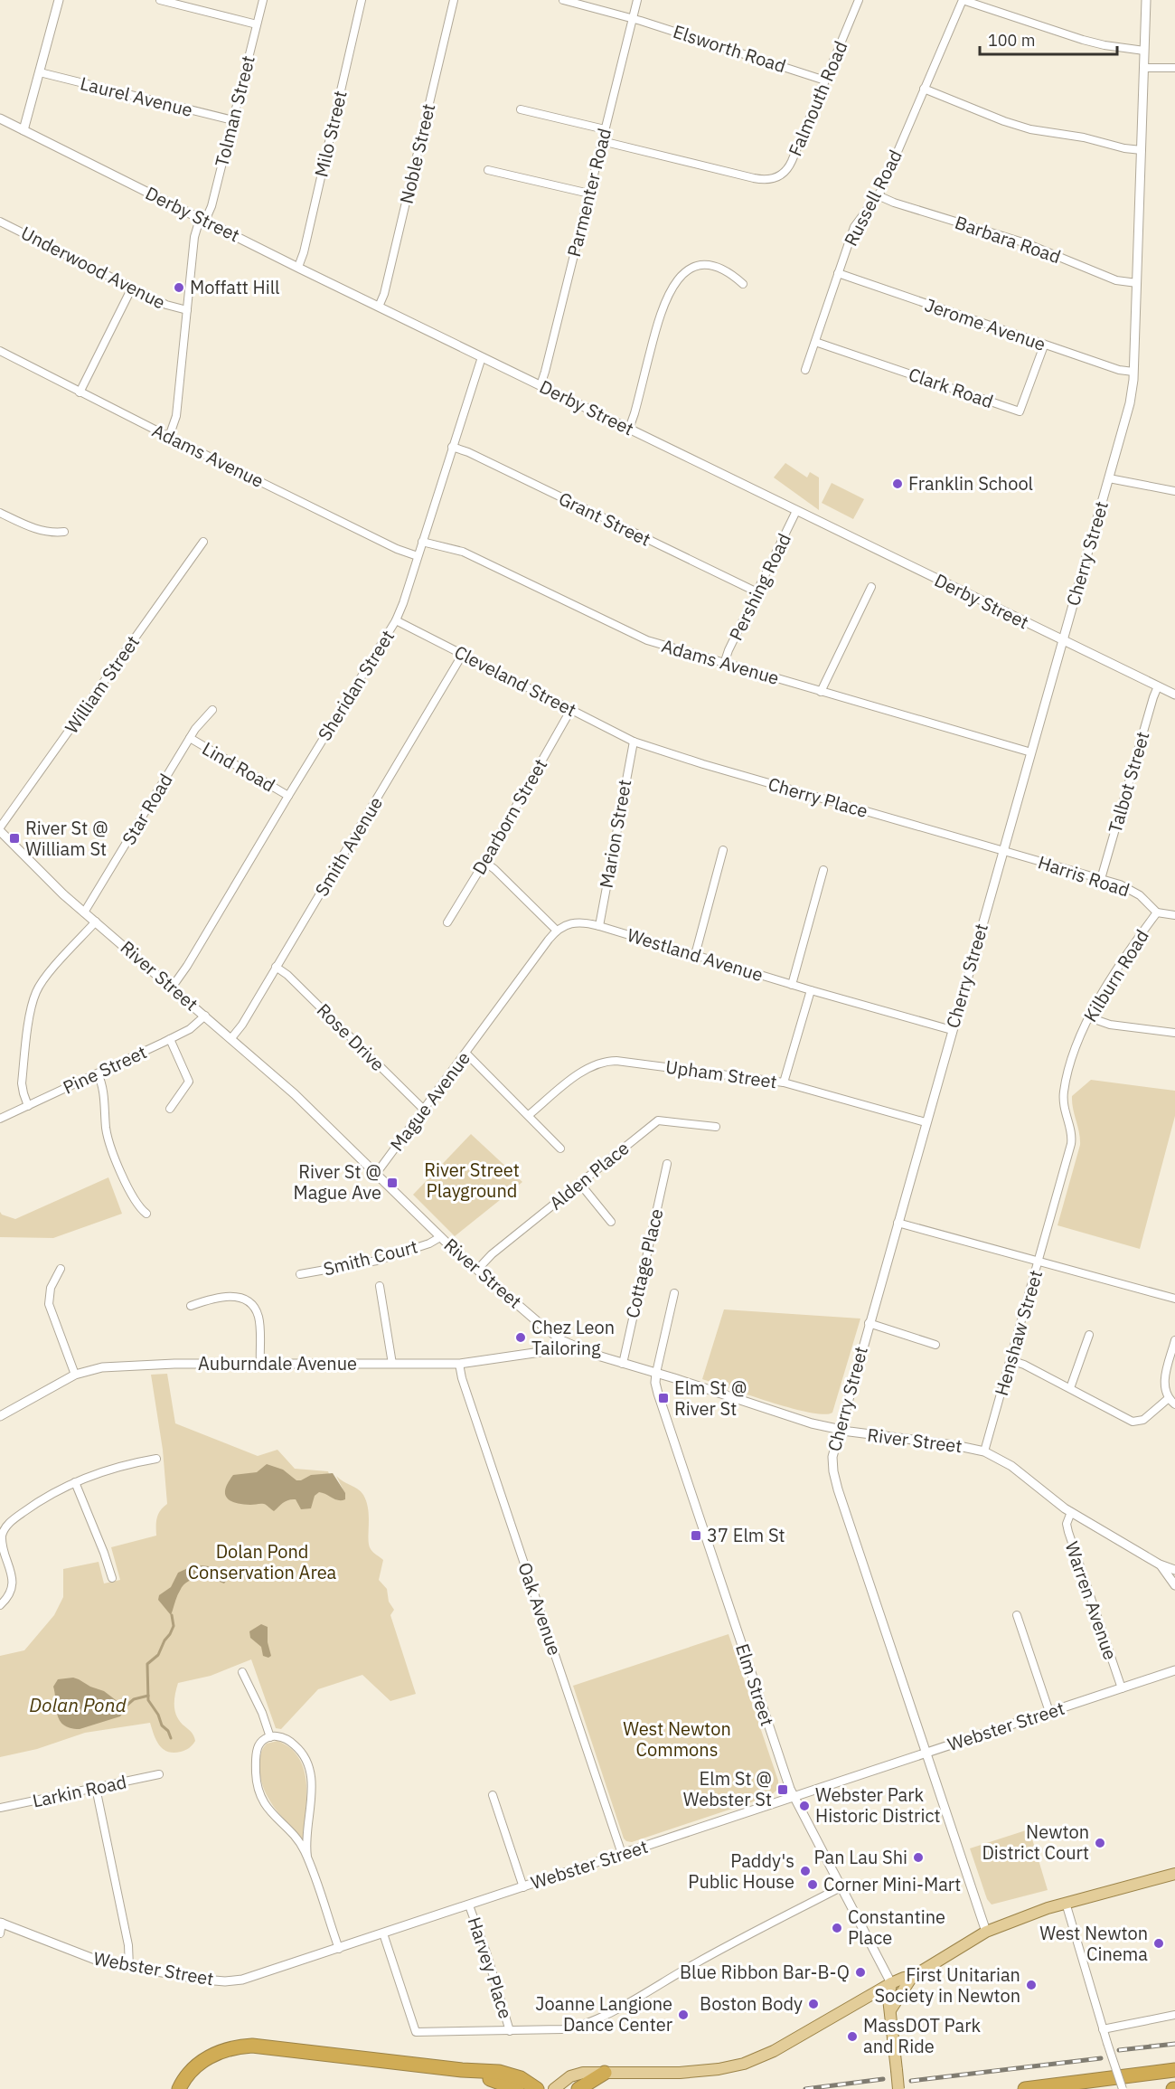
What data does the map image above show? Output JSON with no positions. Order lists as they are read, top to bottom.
{
  "streets": {
    "street": [
      "Elsworth Road",
      "Laurel Avenue",
      "Falmouth Road",
      "Tolman Street",
      "Milo Street",
      "Noble Street",
      "Parmenter Road",
      "Russell Road",
      "Derby Street",
      "Barbara Road",
      "Underwood Avenue",
      "Jerome Avenue",
      "Clark Road",
      "Adams Avenue",
      "Grant Street",
      "Cherry Street",
      "Pershing Road",
      "Cleveland Street",
      "William Street",
      "Sheridan Street",
      "Lind Road",
      "Talbot Street",
      "Cherry Place",
      "Star Road",
      "Dearborn Street",
      "Marion Street",
      "Smith Avenue",
      "Harris Road",
      "Westland Avenue",
      "River Street",
      "Kilburn Road",
      "Rose Drive",
      "Pine Street",
      "Upham Street",
      "Mague Avenue",
      "Alden Place",
      "Smith Court",
      "Cottage Place",
      "Henshaw Street",
      "Auburndale Avenue",
      "Warren Avenue",
      "Oak Avenue",
      "Elm Street",
      "Webster Street",
      "Larkin Road",
      "Harvey Place"
    ]
  },
  "crossings": [
    ["Elsworth Road", "Falmouth Road"],
    ["Elsworth Road", "Parmenter Road"],
    ["Laurel Avenue", "Tolman Street"],
    ["Falmouth Road", "Parmenter Road"],
    ["Tolman Street", "Derby Street"],
    ["Tolman Street", "Underwood Avenue"],
    ["Tolman Street", "Adams Avenue"],
    ["Milo Street", "Derby Street"],
    ["Noble Street", "Derby Street"],
    ["Parmenter Road", "Derby Street"],
    ["Russell Road", "Barbara Road"],
    ["Russell Road", "Jerome Avenue"],
    ["Russell Road", "Clark Road"],
    ["Derby Street", "Cherry Street"],
    ["Derby Street", "Pershing Road"],
    ["Derby Street", "Sheridan Street"],
    ["Derby Street", "Talbot Street"],
    ["Barbara Road", "Cherry Street"],
    ["Jerome Avenue", "Clark Road"],
    ["Jerome Avenue", "Cherry Street"],
    ["Adams Avenue", "Cherry Street"],
    ["Adams Avenue", "Pershing Road"],
    ["Adams Avenue", "Sheridan Street"],
    ["Grant Street", "Pershing Road"],
    ["Grant Street", "Sheridan Street"],
    ["Cherry Street", "Cherry Place"],
    ["Cherry Street", "Harris Road"],
    ["Cherry Street", "Westland Avenue"],
    ["Cherry Street", "River Street"],
    ["Cherry Street", "Upham Street"],
    ["Cherry Street", "Henshaw Street"],
    ["Cherry Street", "Webster Street"],
    ["Cleveland Street", "Sheridan Street"],
    ["Cleveland Street", "Cherry Place"],
    ["Cleveland Street", "Dearborn Street"],
    ["Cleveland Street", "Marion Street"],
    ["Cleveland Street", "Smith Avenue"],
    ["William Street", "River Street"],
    ["Sheridan Street", "Lind Road"],
    ["Sheridan Street", "River Street"],
    ["Lind Road", "Star Road"],
    ["Talbot Street", "Harris Road"],
    ["Cherry Place", "Marion Street"],
    ["Cherry Place", "Harris Road"],
    ["Star Road", "River Street"],
    ["Marion Street", "Westland Avenue"],
    ["Smith Avenue", "River Street"],
    ["Smith Avenue", "Rose Drive"],
    ["Harris Road", "Kilburn Road"],
    ["Westland Avenue", "Mague Avenue"],
    ["River Street", "Pine Street"],
    ["River Street", "Mague Avenue"],
    ["River Street", "Alden Place"],
    ["River Street", "Smith Court"],
    ["River Street", "Cottage Place"],
    ["River Street", "Henshaw Street"],
    ["River Street", "Auburndale Avenue"],
    ["River Street", "Warren Avenue"],
    ["River Street", "Elm Street"],
    ["Kilburn Road", "Henshaw Street"],
    ["Rose Drive", "Mague Avenue"],
    ["Auburndale Avenue", "Oak Avenue"],
    ["Warren Avenue", "Webster Street"],
    ["Oak Avenue", "Webster Street"],
    ["Elm Street", "Webster Street"],
    ["Webster Street", "Harvey Place"]
  ],
  "water": ["Dolan Pond"],
  "parks": ["River Street Playground", "Dolan Pond Conservation Area", "West Newton Commons"],
  "places": {
    "other": [
      "Moffatt Hill",
      "Franklin School",
      "Chez Leon Tailoring",
      "Webster Park Historic District",
      "Newton District Court",
      "Pan Lau Shi",
      "Paddy's Public House",
      "Corner Mini-Mart",
      "Constantine Place",
      "West Newton Cinema",
      "Blue Ribbon Bar-B-Q",
      "First Unitarian Society in Newton",
      "Boston Body",
      "Joanne Langione Dance Center",
      "MassDOT Park and Ride"
    ],
    "transit": [
      "River St @ William St",
      "River St @ Mague Ave",
      "Elm St @ River St",
      "37 Elm St",
      "Elm St @ Webster St"
    ]
  },
  "scale_bar": "100 m"
}
